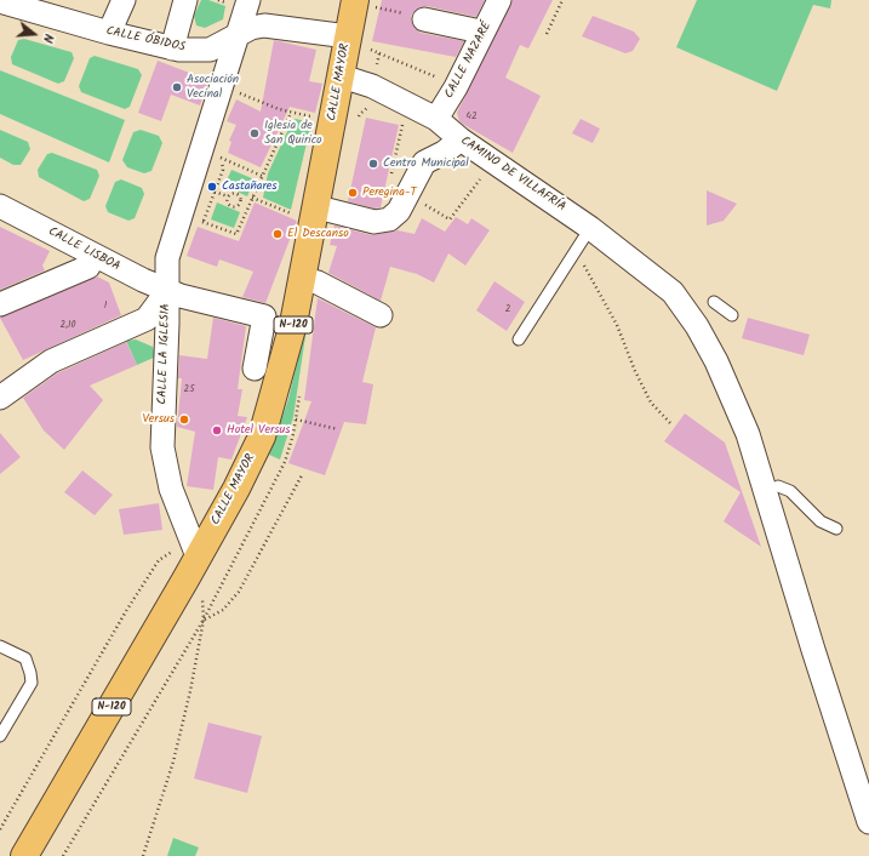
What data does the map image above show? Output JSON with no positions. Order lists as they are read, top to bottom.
{
  "streets": {
    "highway": ["CALLE MAYOR", "N-120"],
    "street": [
      "CALLE ÓBIDOS",
      "CALLE NAZARÉ",
      "CAMINO DE VILLAFRÍA",
      "CALLE LISBOA",
      "CALLE LA IGLESIA"
    ]
  },
  "crossings": [
    ["CALLE ÓBIDOS", "CALLE MAYOR"],
    ["CALLE ÓBIDOS", "CALLE LA IGLESIA"],
    ["CALLE NAZARÉ", "CAMINO DE VILLAFRÍA"],
    ["CALLE MAYOR", "CAMINO DE VILLAFRÍA"],
    ["CALLE MAYOR", "N-120"],
    ["CALLE MAYOR", "CALLE LA IGLESIA"],
    ["CALLE LISBOA", "CALLE LA IGLESIA"],
    ["N-120", "CALLE LA IGLESIA"]
  ],
  "places": [
    "Asociación Vecinal",
    "Iglesia de San Quirico",
    "Centro Municipal",
    "Castañares",
    "Peregina-T",
    "El Descanso",
    "Versus",
    "Hotel Versus"
  ],
  "house_numbers": [
    "42",
    "1",
    "2",
    "2,10",
    "25"
  ],
  "north": "right"
}
